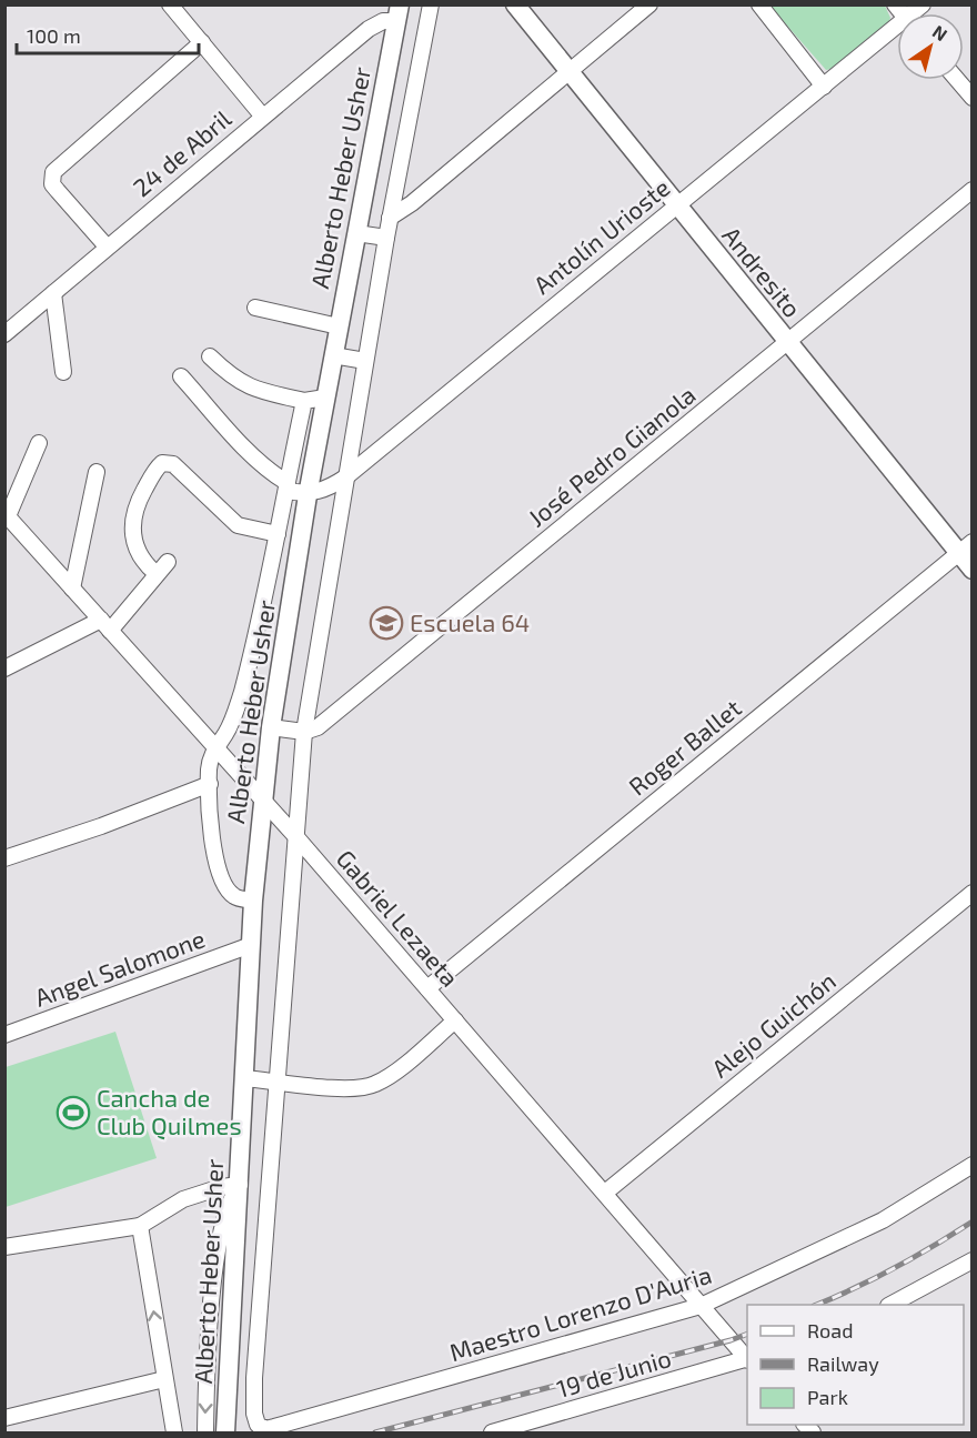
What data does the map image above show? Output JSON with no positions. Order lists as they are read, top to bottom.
{
  "streets": {
    "street": [
      "24 de Abril",
      "Alberto Heber Usher",
      "Antolín Urioste",
      "Andresito",
      "José Pedro Gianola",
      "Roger Ballet",
      "Gabriel Lezaeta",
      "Angel Salomone",
      "Alejo Guichón",
      "Maestro Lorenzo D'Auria",
      "19 de Junio"
    ]
  },
  "crossings": [
    ["24 de Abril", "Alberto Heber Usher"],
    ["Alberto Heber Usher", "Antolín Urioste"],
    ["Alberto Heber Usher", "José Pedro Gianola"],
    ["Alberto Heber Usher", "Gabriel Lezaeta"],
    ["Alberto Heber Usher", "Angel Salomone"],
    ["Alberto Heber Usher", "Maestro Lorenzo D'Auria"],
    ["Antolín Urioste", "Andresito"],
    ["Andresito", "José Pedro Gianola"],
    ["Andresito", "Roger Ballet"],
    ["Roger Ballet", "Gabriel Lezaeta"],
    ["Gabriel Lezaeta", "Alejo Guichón"],
    ["Gabriel Lezaeta", "Maestro Lorenzo D'Auria"]
  ],
  "places": {
    "school or university": ["Escuela 64"],
    "sports": ["Cancha de Club Quilmes"]
  },
  "legend": ["Road", "Railway", "Park"],
  "scale_bar": "100 m",
  "north": "top right"
}
